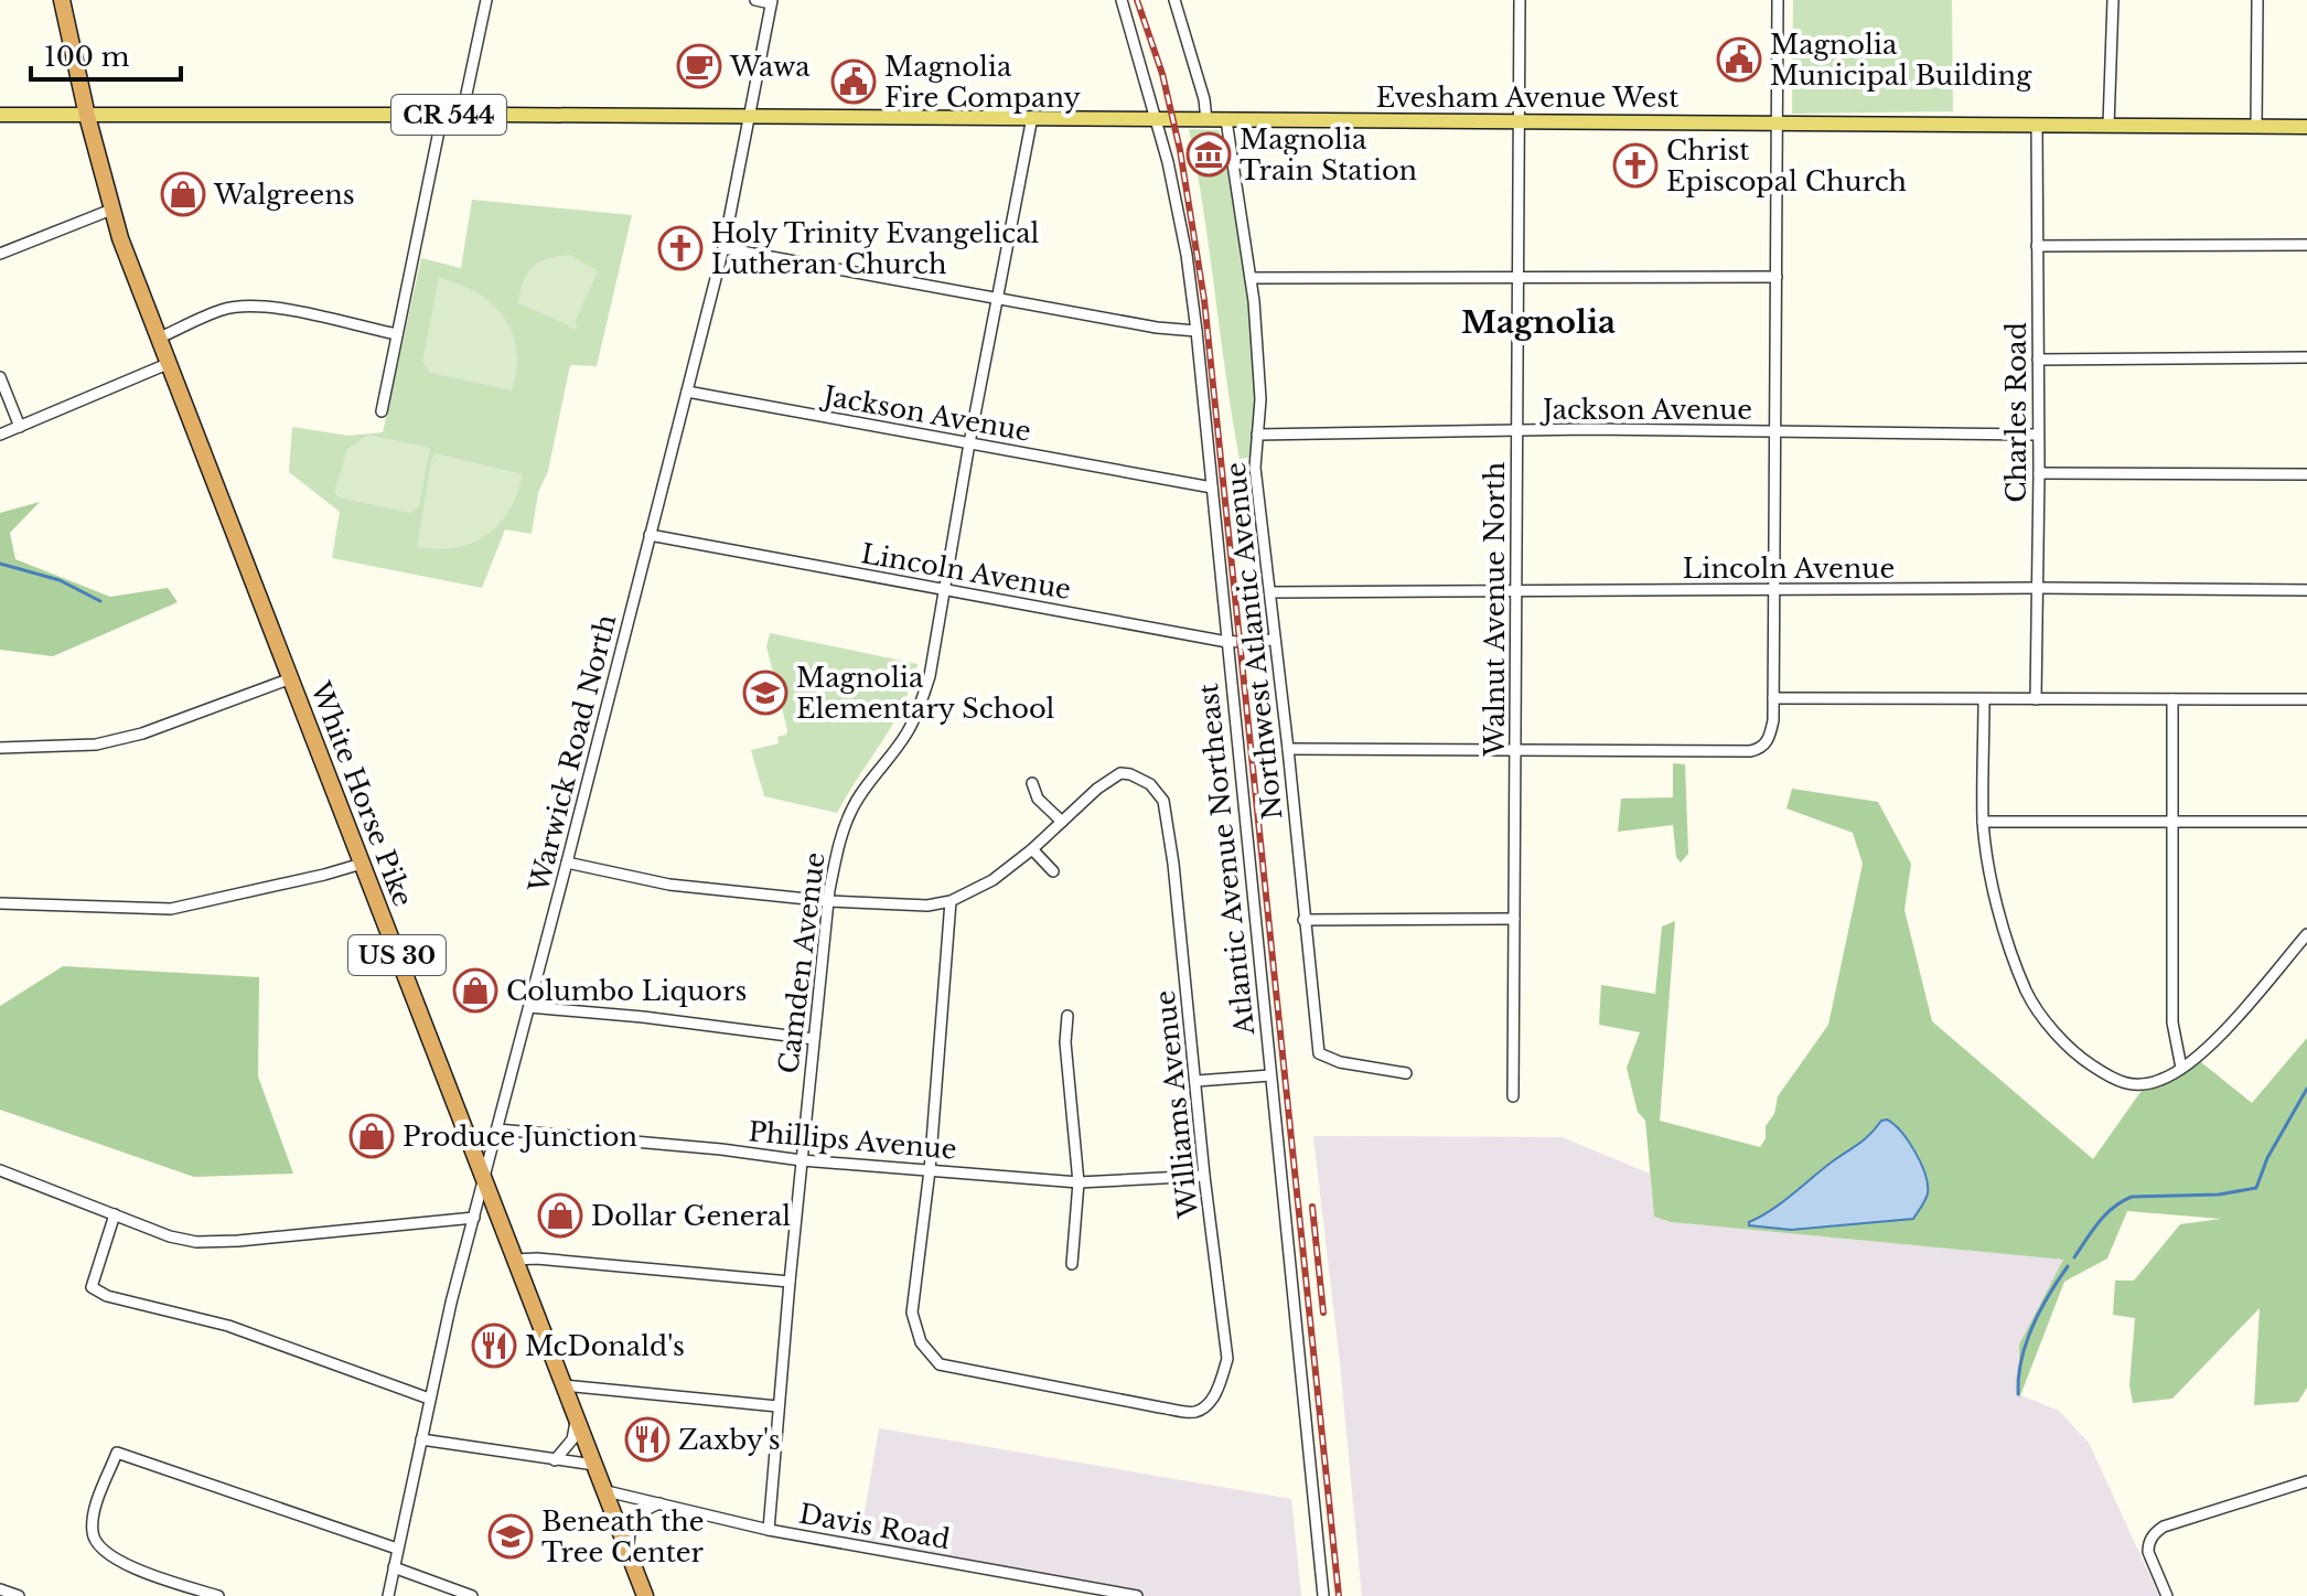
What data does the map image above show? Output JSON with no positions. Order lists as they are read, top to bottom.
{
  "streets": {
    "highway": ["White Horse Pike", "US 30"],
    "main road": ["Evesham Avenue West", "CR 544"],
    "street": [
      "Jackson Avenue",
      "Charles Road",
      "Lincoln Avenue",
      "Walnut Avenue North",
      "Northwest Atlantic Avenue",
      "Warwick Road North",
      "Atlantic Avenue Northeast",
      "Camden Avenue",
      "Williams Avenue",
      "Phillips Avenue",
      "Davis Road"
    ]
  },
  "crossings": [
    ["Evesham Avenue West", "CR 544"],
    ["Evesham Avenue West", "Charles Road"],
    ["Evesham Avenue West", "Walnut Avenue North"],
    ["Evesham Avenue West", "Northwest Atlantic Avenue"],
    ["Evesham Avenue West", "Warwick Road North"],
    ["Evesham Avenue West", "Atlantic Avenue Northeast"],
    ["Evesham Avenue West", "Camden Avenue"],
    ["CR 544", "Warwick Road North"],
    ["CR 544", "White Horse Pike"],
    ["Jackson Avenue", "Charles Road"],
    ["Jackson Avenue", "Walnut Avenue North"],
    ["Jackson Avenue", "Northwest Atlantic Avenue"],
    ["Jackson Avenue", "Warwick Road North"],
    ["Jackson Avenue", "Atlantic Avenue Northeast"],
    ["Jackson Avenue", "Camden Avenue"],
    ["Charles Road", "Lincoln Avenue"],
    ["Lincoln Avenue", "Walnut Avenue North"],
    ["Lincoln Avenue", "Northwest Atlantic Avenue"],
    ["Lincoln Avenue", "Warwick Road North"],
    ["Lincoln Avenue", "Atlantic Avenue Northeast"],
    ["Lincoln Avenue", "Camden Avenue"],
    ["Warwick Road North", "White Horse Pike"],
    ["Warwick Road North", "Phillips Avenue"],
    ["White Horse Pike", "Davis Road"],
    ["Camden Avenue", "Phillips Avenue"],
    ["Camden Avenue", "Davis Road"],
    ["Williams Avenue", "Phillips Avenue"]
  ],
  "districts": ["Magnolia"],
  "places": {
    "public building": ["Magnolia Municipal Building", "Magnolia Fire Company"],
    "cafe": ["Wawa"],
    "museum": ["Magnolia Train Station"],
    "church": ["Christ Episcopal Church", "Holy Trinity Evangelical Lutheran Church"],
    "shop": [
      "Walgreens",
      "Columbo Liquors",
      "Produce Junction",
      "Dollar General"
    ],
    "school or university": ["Magnolia Elementary School", "Beneath the Tree Center"],
    "restaurant": ["McDonald's", "Zaxby's"]
  },
  "scale_bar": "100 m"
}
